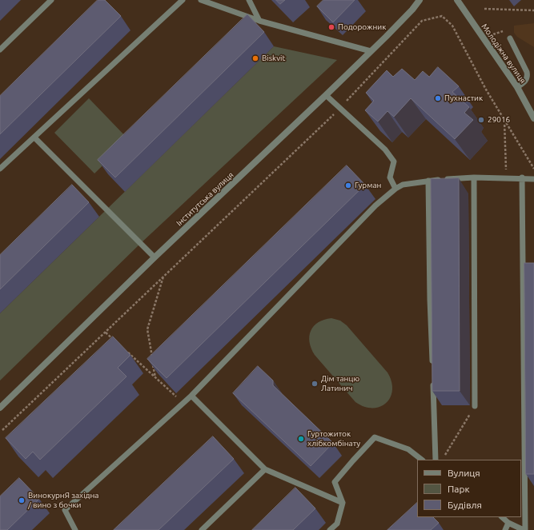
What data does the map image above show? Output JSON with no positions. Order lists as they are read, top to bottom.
{
  "streets": {
    "street": ["Молодіжна вулиця", "Інститутська вулиця"]
  },
  "places": [
    "Подорожник",
    "Biskvit",
    "Пухнастик",
    "29016",
    "Гурман",
    "Дім танцю Латинич",
    "Гуртожиток хлібкомбінату",
    "ВинокурнЯ західна / вино з бочки"
  ],
  "legend": ["Вулиця", "Парк", "Будівля"]
}
